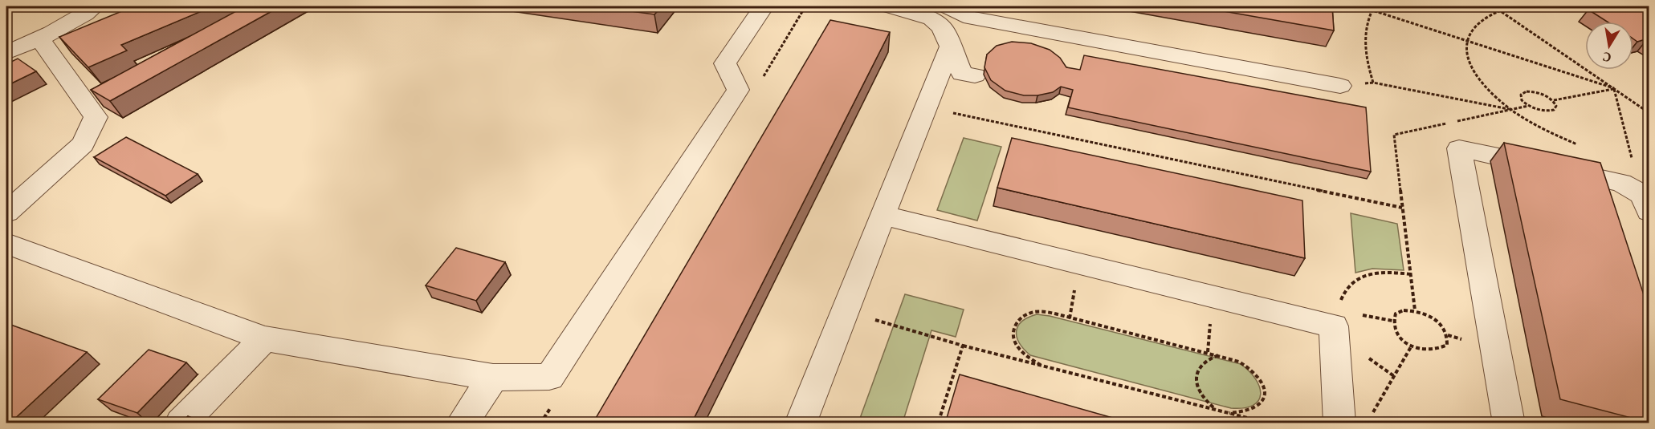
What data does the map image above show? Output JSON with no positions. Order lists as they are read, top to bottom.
{
  "north": "bottom"
}
